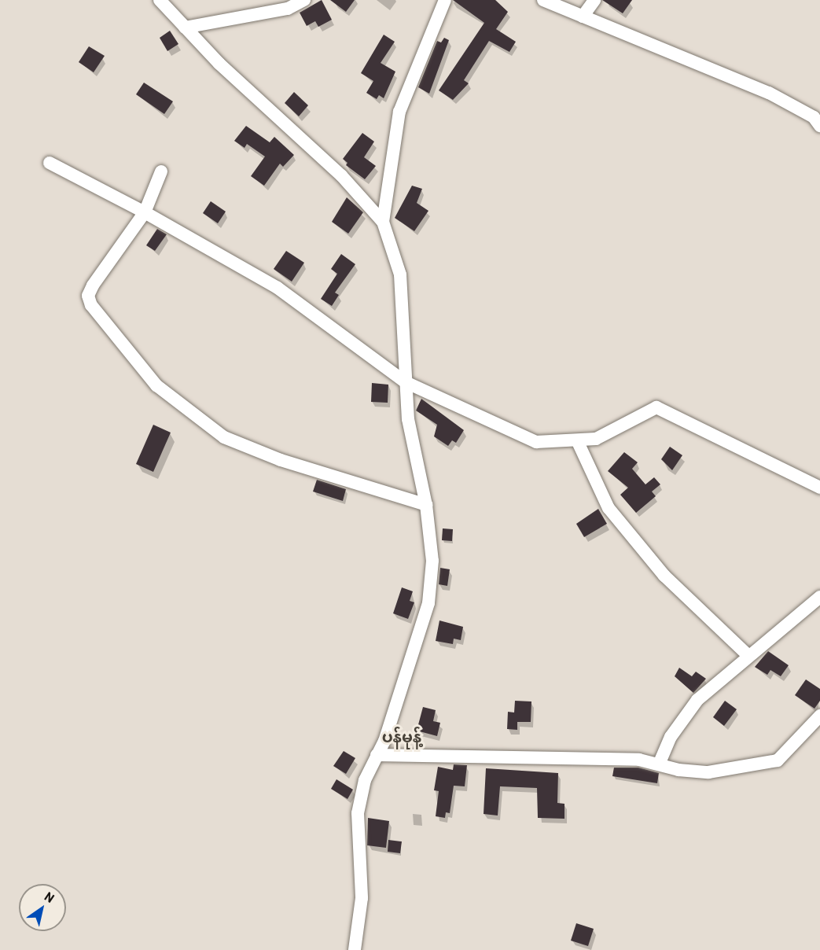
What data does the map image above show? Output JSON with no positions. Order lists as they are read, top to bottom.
{
  "districts": ["ပန်မုန့်"],
  "north": "top right"
}
